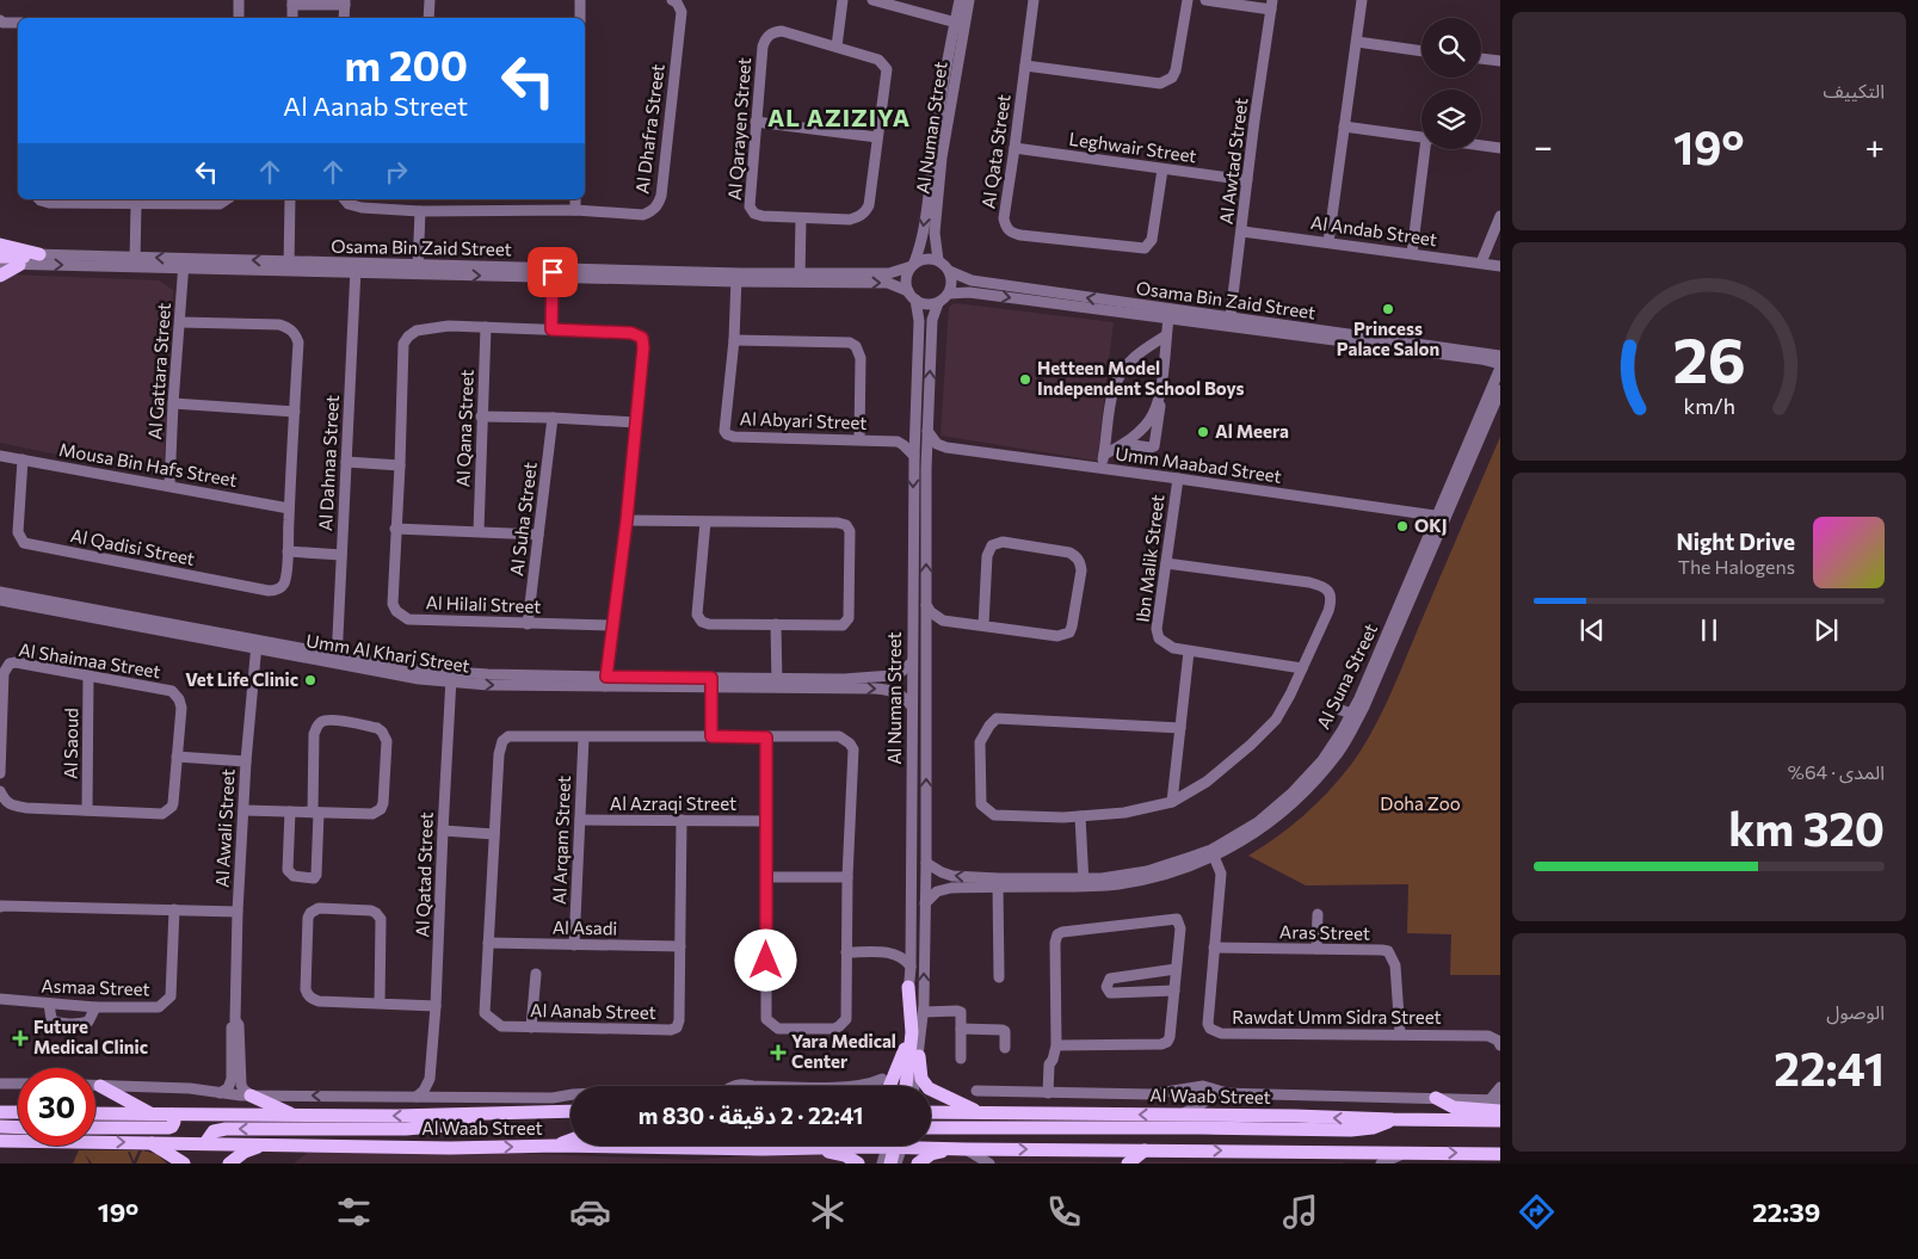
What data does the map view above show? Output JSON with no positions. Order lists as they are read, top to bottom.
{
  "streets": {
    "main road": ["Al Waab Street"],
    "street": [
      "Al Numan Street",
      "Al Dhafra Street",
      "Al Qarayen Street",
      "Leghwair Street",
      "Al Qata Street",
      "Al Awtad Street",
      "Al Andab Street",
      "Osama Bin Zaid Street",
      "Al Gattara Street",
      "Al Abyari Street",
      "Al Qana Street",
      "Al Dahnaa Street",
      "Mousa Bin Hafs Street",
      "Umm Maabad Street",
      "Al Suha Street",
      "Al Qadisi Street",
      "Ibn Malik Street",
      "Al Hilali Street",
      "Umm Al Kharj Street",
      "Al Shaimaa Street",
      "Al Suna Street",
      "Al Saoud",
      "Al Azraqi Street",
      "Al Awali Street",
      "Al Arqam Street",
      "Al Qatad Street",
      "Al Asadi",
      "Aras Street",
      "Asmaa Street",
      "Al Aanab Street",
      "Rawdat Umm Sidra Street"
    ]
  },
  "crossings": [
    ["Al Numan Street", "Osama Bin Zaid Street"],
    ["Al Numan Street", "Umm Al Kharj Street"],
    ["Al Numan Street", "Al Suna Street"],
    ["Leghwair Street", "Al Qata Street"],
    ["Leghwair Street", "Al Awtad Street"],
    ["Al Awtad Street", "Al Andab Street"],
    ["Al Awtad Street", "Osama Bin Zaid Street"],
    ["Osama Bin Zaid Street", "Al Gattara Street"],
    ["Osama Bin Zaid Street", "Al Abyari Street"],
    ["Osama Bin Zaid Street", "Al Dahnaa Street"],
    ["Osama Bin Zaid Street", "Al Suna Street"],
    ["Al Gattara Street", "Mousa Bin Hafs Street"],
    ["Al Gattara Street", "Al Qadisi Street"],
    ["Al Qana Street", "Al Hilali Street"],
    ["Al Dahnaa Street", "Umm Al Kharj Street"],
    ["Mousa Bin Hafs Street", "Al Qadisi Street"],
    ["Umm Maabad Street", "Ibn Malik Street"],
    ["Umm Maabad Street", "Al Suna Street"],
    ["Al Suha Street", "Al Hilali Street"],
    ["Al Hilali Street", "Umm Al Kharj Street"],
    ["Umm Al Kharj Street", "Al Awali Street"],
    ["Umm Al Kharj Street", "Al Qatad Street"],
    ["Al Shaimaa Street", "Al Saoud"],
    ["Al Suna Street", "Rawdat Umm Sidra Street"],
    ["Al Azraqi Street", "Al Arqam Street"],
    ["Al Azraqi Street", "Al Aanab Street"],
    ["Al Awali Street", "Al Waab Street"],
    ["Al Arqam Street", "Al Asadi"],
    ["Al Arqam Street", "Al Aanab Street"],
    ["Al Qatad Street", "Al Waab Street"],
    ["Al Asadi", "Al Aanab Street"],
    ["Aras Street", "Rawdat Umm Sidra Street"]
  ],
  "districts": ["AL AZIZIYA"],
  "parks": ["Doha Zoo"],
  "places": {
    "other": [
      "Princess Palace Salon",
      "Hetteen Model Independent School Boys",
      "Al Meera",
      "OKJ",
      "Vet Life Clinic"
    ],
    "health": ["Future Medical Clinic", "Yara Medical Center"]
  },
  "page": {
    "tile": [
      "التكييف",
      ["المدى · 64%", "320 km"],
      ["الوصول", "22:41"]
    ],
    "turn": ["200 m", "Al Aanab Street"],
    "heat": ["−", "19°", "+"],
    "song": ["Night Drive", "The Halogens"],
    "limit": "30",
    "trip": "22:41 · 2 دقيقة · 830 m",
    "tabs": ["22:39", "19°"],
    "gauge": ["26", "km/h"]
  }
}
